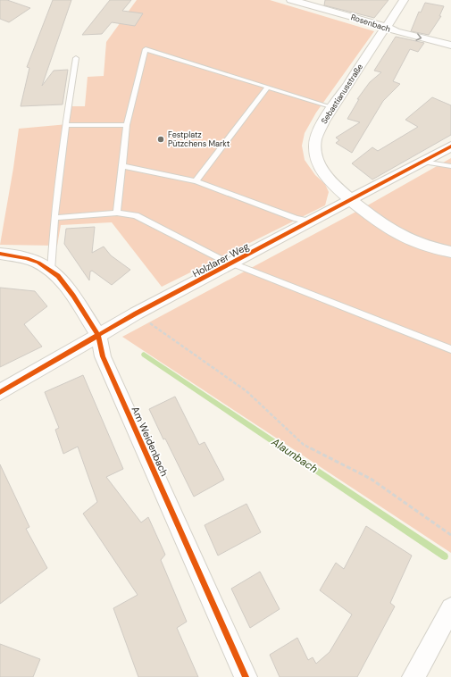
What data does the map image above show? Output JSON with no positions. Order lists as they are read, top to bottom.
{
  "streets": {
    "street": [
      "Rosenbach",
      "Sebastianusstraße",
      "Holzlarer Weg",
      "Am Weidenbach"
    ]
  },
  "crossings": [
    ["Rosenbach", "Sebastianusstraße"],
    ["Sebastianusstraße", "Holzlarer Weg"],
    ["Holzlarer Weg", "Am Weidenbach"]
  ],
  "one_way": ["Rosenbach"],
  "water": ["Alaunbach"],
  "places": ["Festplatz Pützchens Markt"]
}
